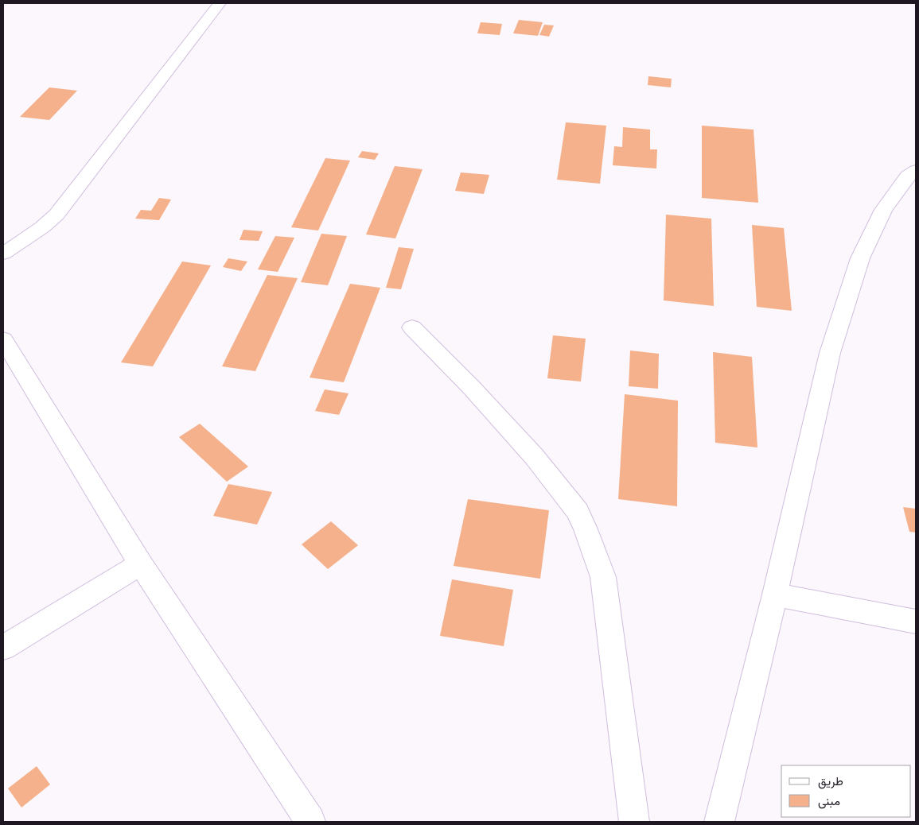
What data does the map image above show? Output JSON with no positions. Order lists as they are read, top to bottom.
{
  "legend": ["طريق", "مبنى"]
}
